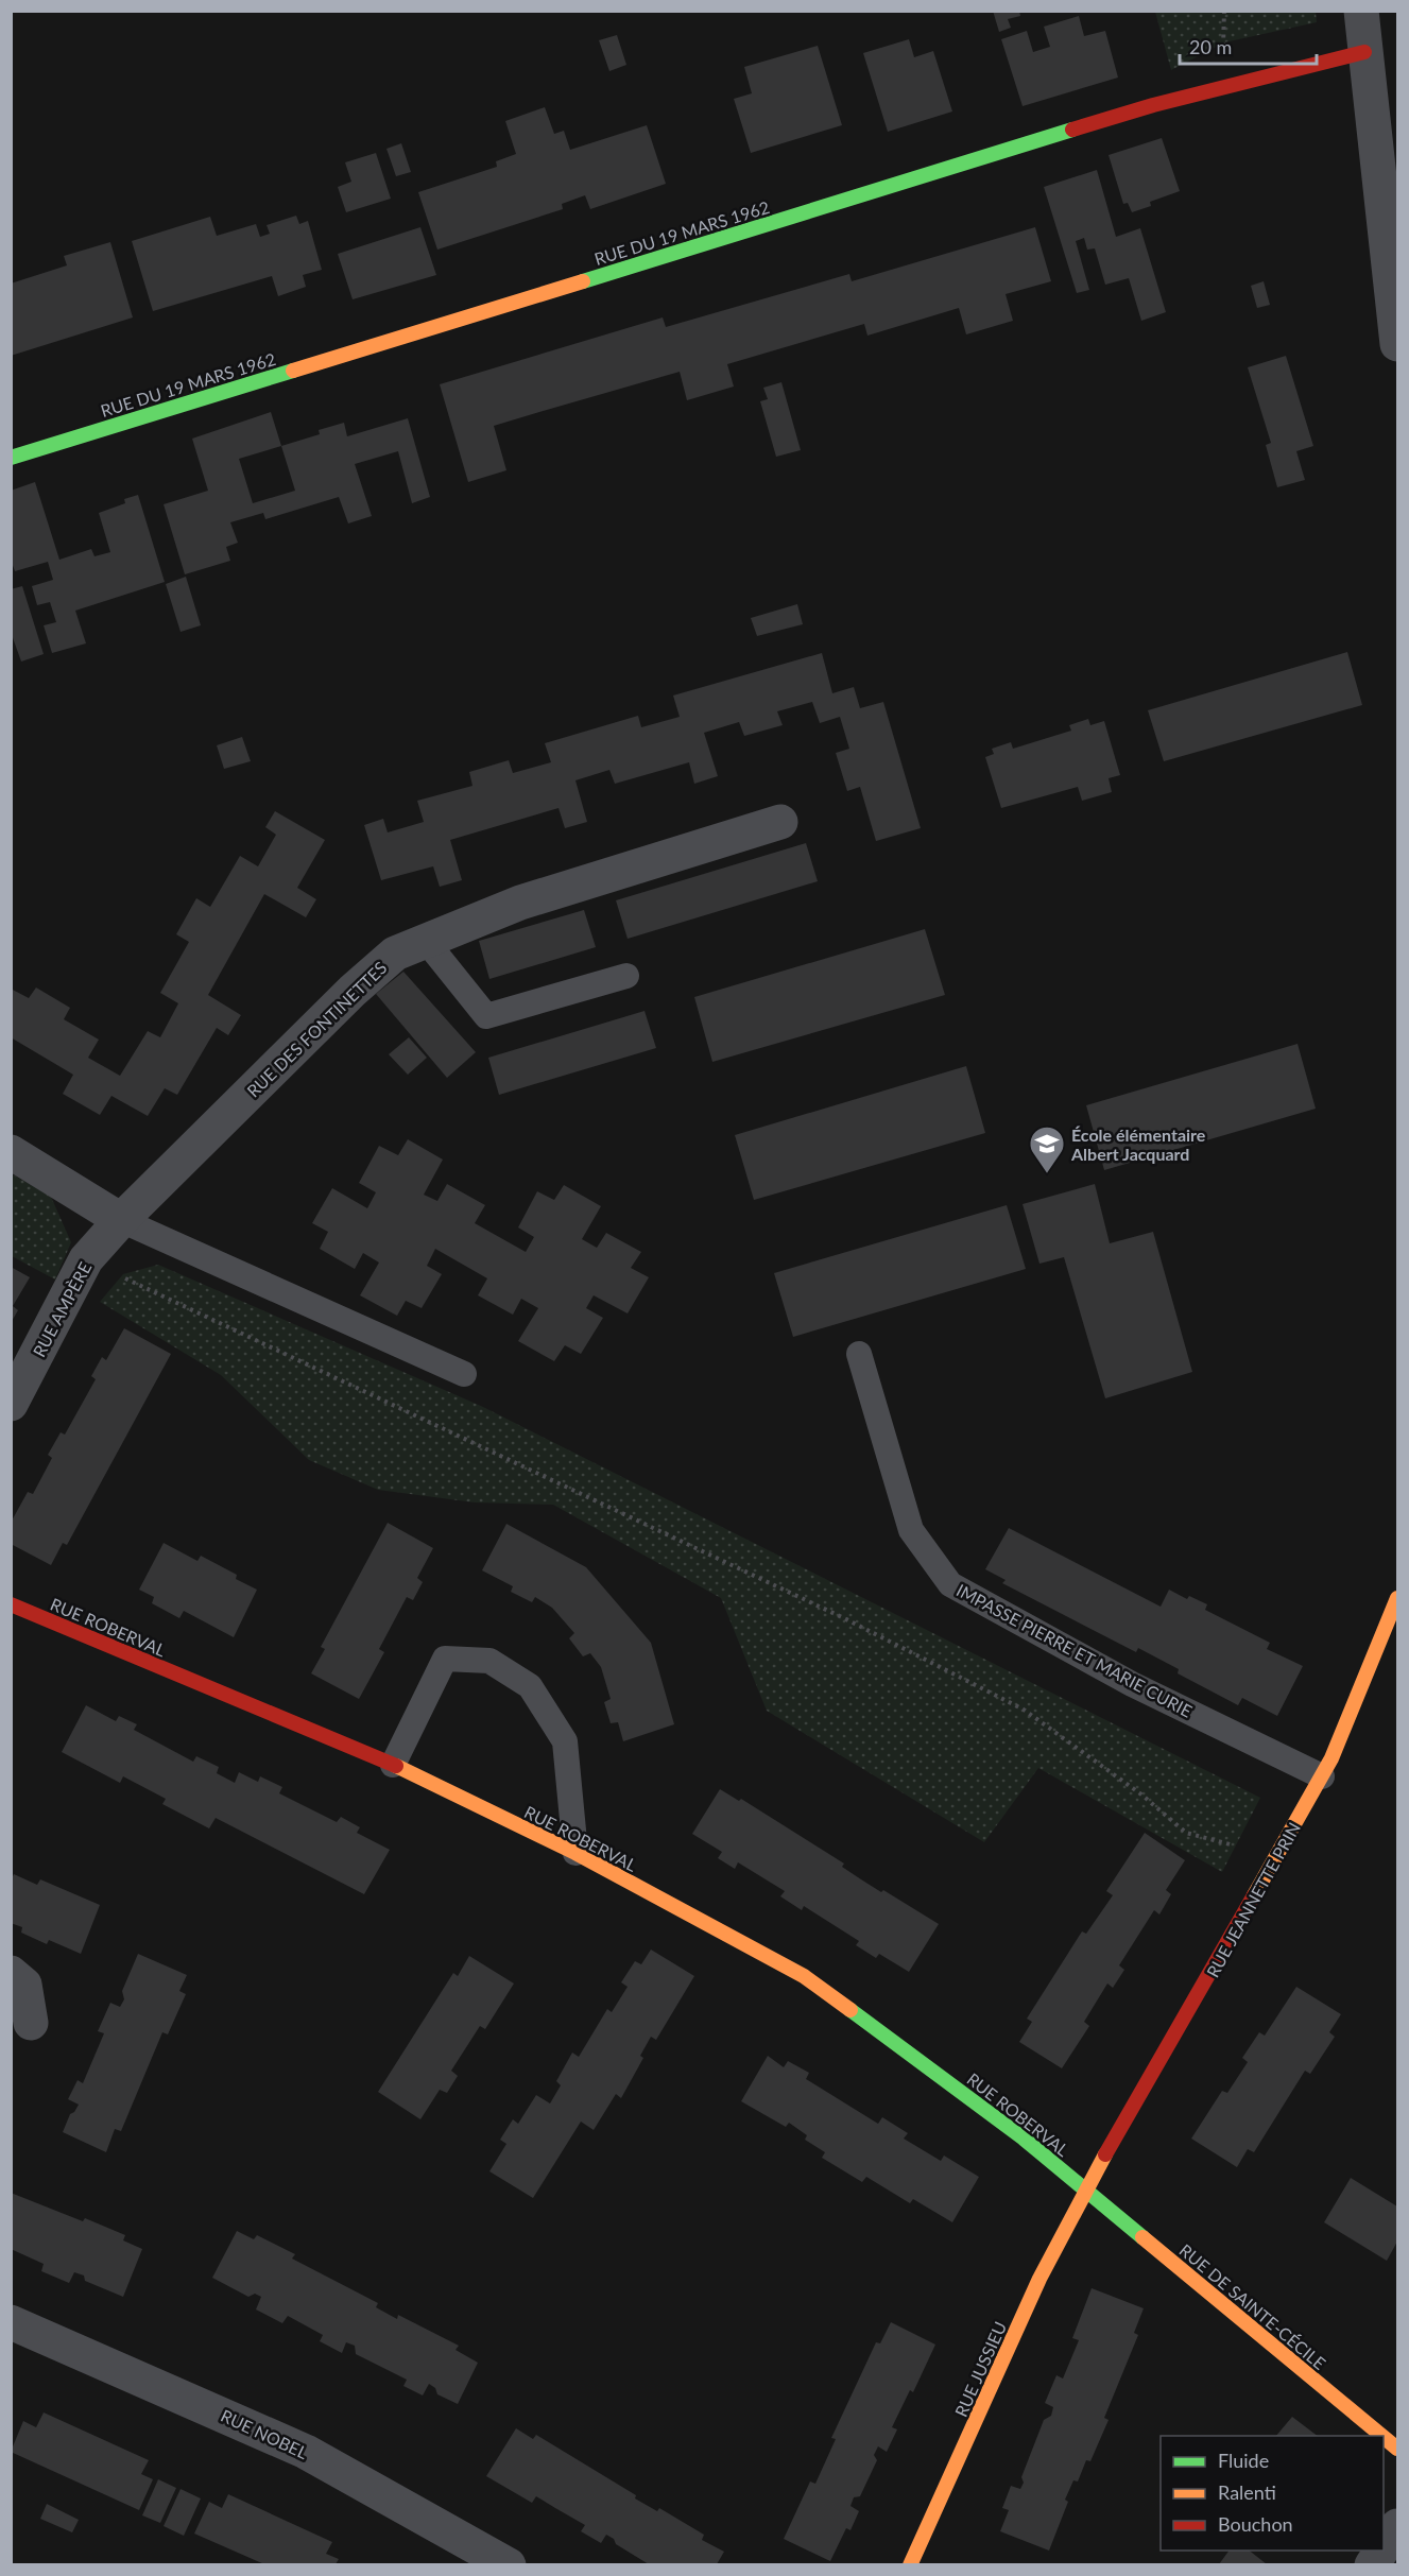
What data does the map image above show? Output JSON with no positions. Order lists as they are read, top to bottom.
{
  "streets": {
    "street": [
      "RUE DU 19 MARS 1962",
      "RUE DES FONTINETTES",
      "RUE AMPÈRE",
      "RUE ROBERVAL",
      "RUE JEANNETTE PRIN",
      "RUE DE SAINTE-CÉCILE",
      "RUE JUSSIEU",
      "RUE NOBEL"
    ],
    "lane": ["IMPASSE PIERRE ET MARIE CURIE"]
  },
  "crossings": [
    ["RUE DES FONTINETTES", "RUE AMPÈRE"],
    ["RUE ROBERVAL", "RUE JEANNETTE PRIN"],
    ["RUE ROBERVAL", "RUE DE SAINTE-CÉCILE"],
    ["RUE ROBERVAL", "RUE JUSSIEU"],
    ["IMPASSE PIERRE ET MARIE CURIE", "RUE JEANNETTE PRIN"],
    ["RUE JEANNETTE PRIN", "RUE DE SAINTE-CÉCILE"],
    ["RUE JEANNETTE PRIN", "RUE JUSSIEU"],
    ["RUE DE SAINTE-CÉCILE", "RUE JUSSIEU"]
  ],
  "places": {
    "school or university": ["École élémentaire Albert Jacquard"]
  },
  "legend": ["Fluide", "Ralenti", "Bouchon"],
  "scale_bar": "20 m"
}
